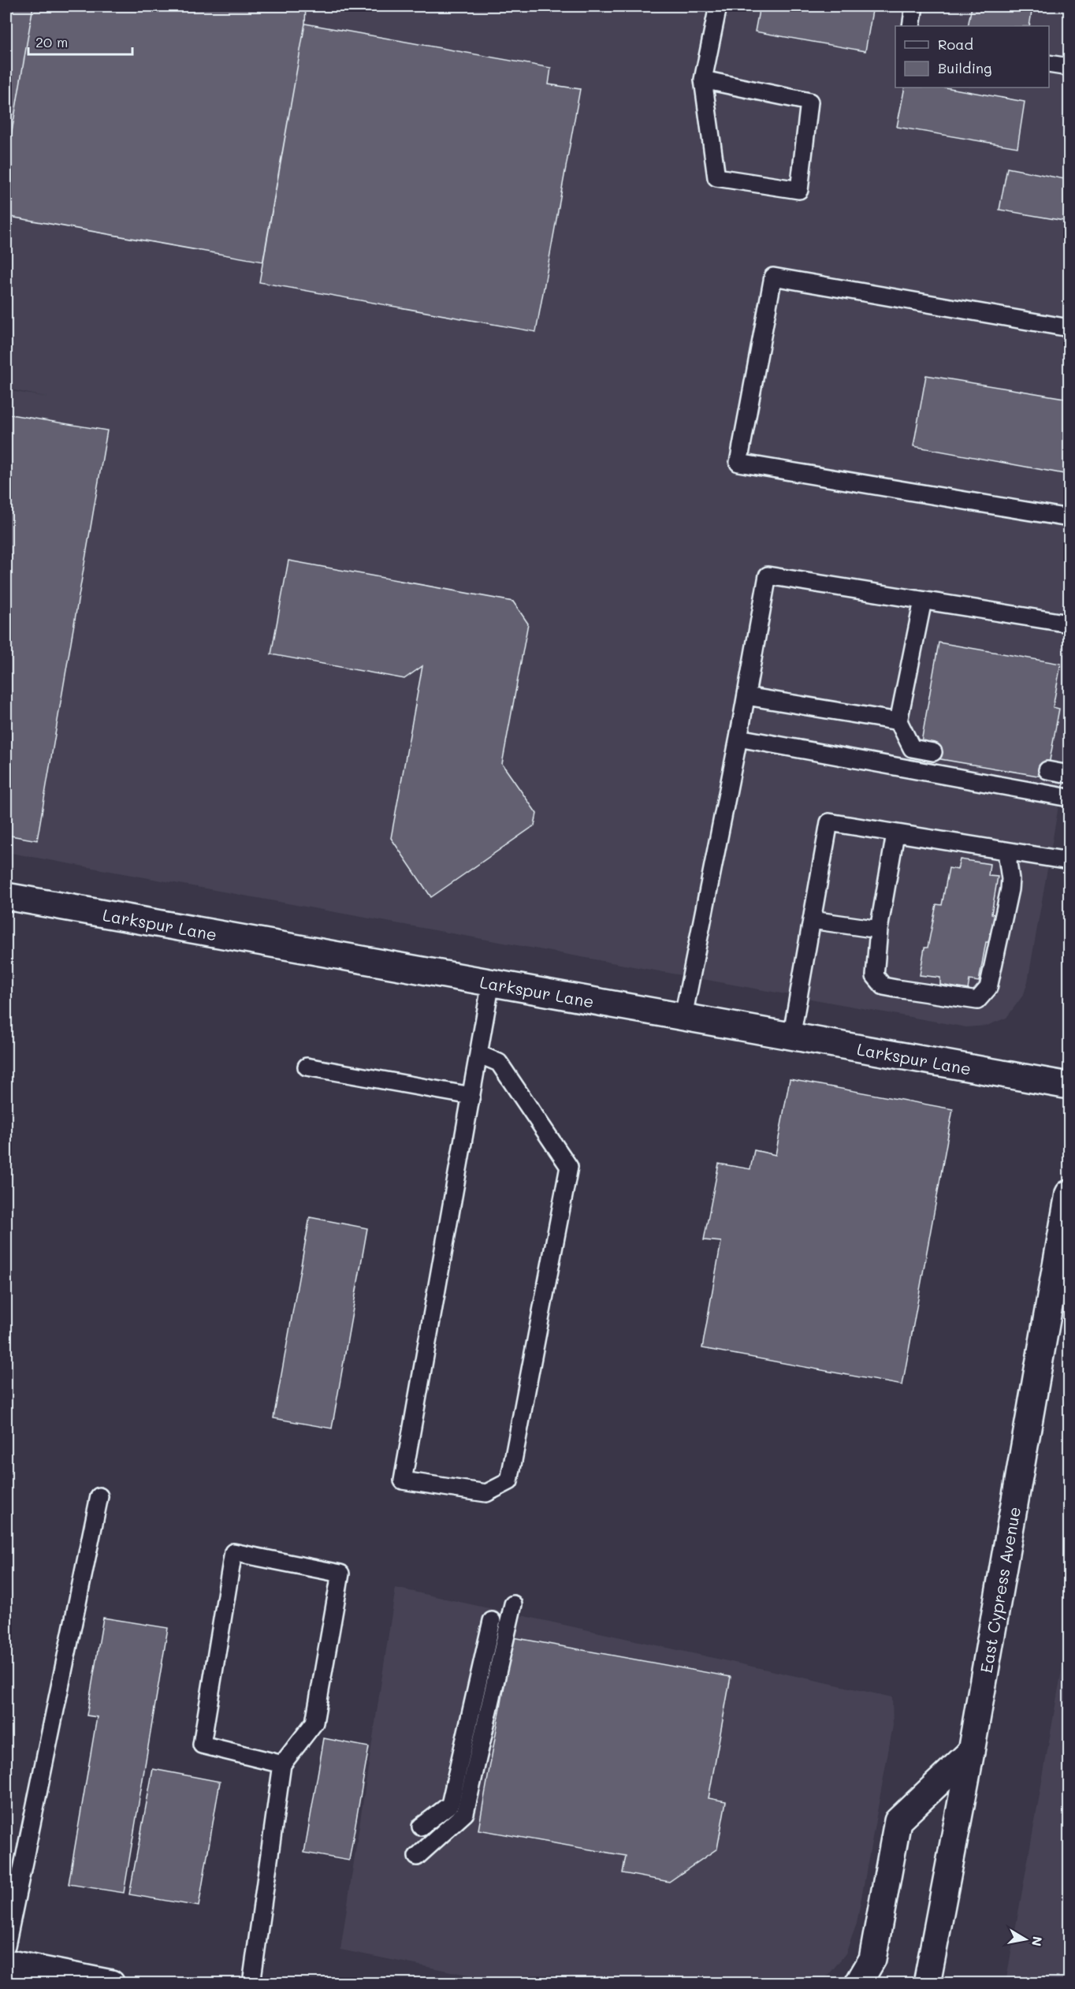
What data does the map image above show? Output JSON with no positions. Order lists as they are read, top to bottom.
{
  "streets": {
    "main road": ["Larkspur Lane", "East Cypress Avenue"]
  },
  "legend": ["Road", "Building"],
  "scale_bar": "20 m",
  "north": "right"
}
